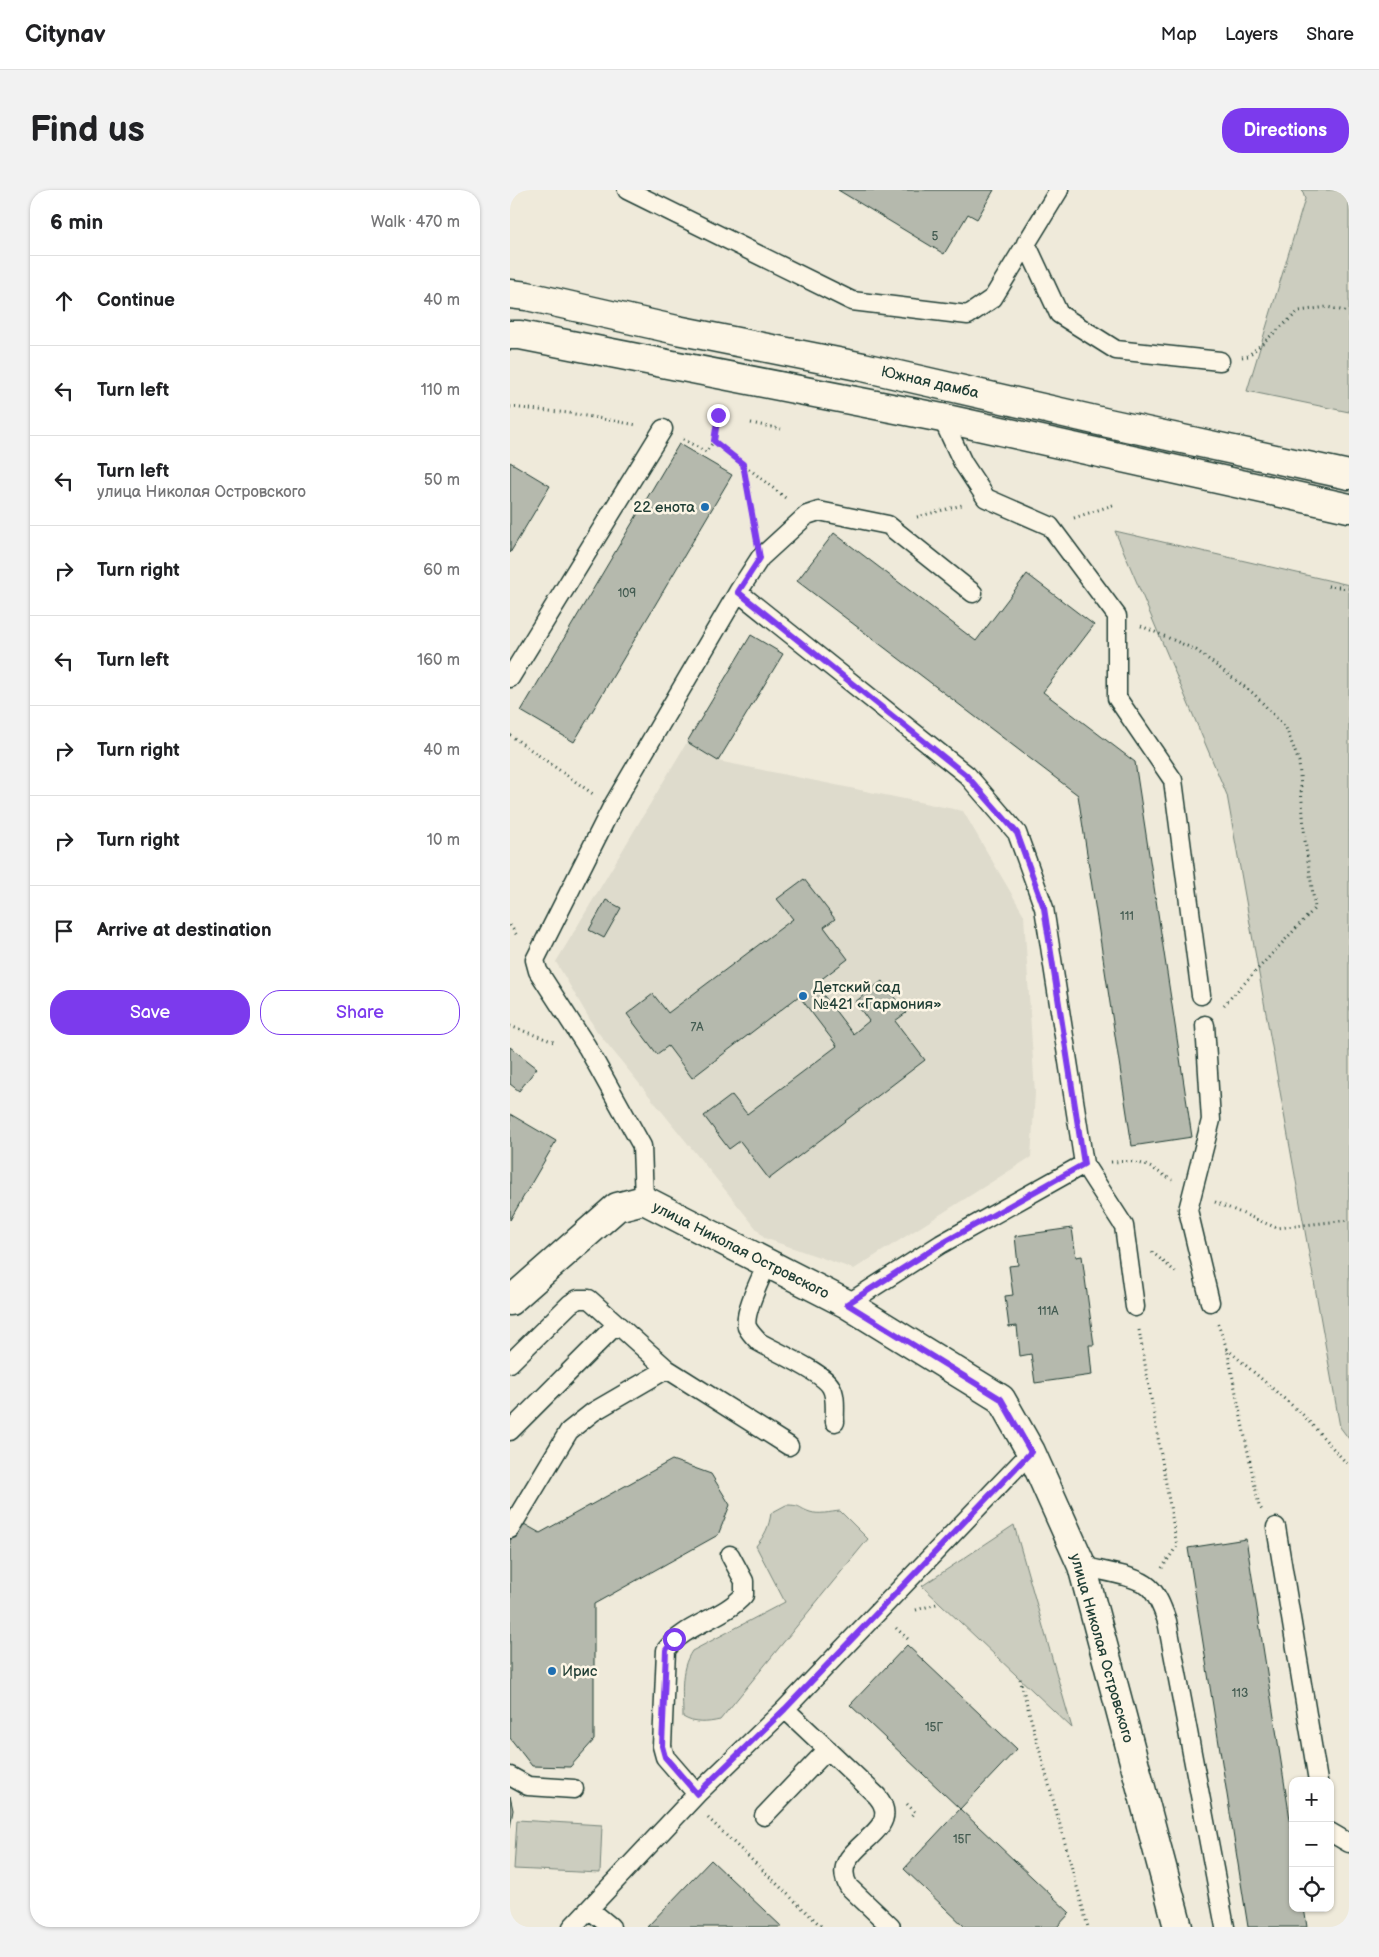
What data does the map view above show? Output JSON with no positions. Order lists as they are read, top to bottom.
{
  "streets": {
    "main road": ["Южная дамба", "улица Николая Островского"]
  },
  "places": ["22 енота", "Детский сад №421 «Гармония»", "Ирис"],
  "house_numbers": [
    "5",
    "109",
    "111",
    "7А",
    "111А",
    "113",
    "15Г",
    "15Г"
  ],
  "page": {
    "header": "Citynav",
    "nav": ["Map", "Layers", "Share"],
    "buttons": [
      "Directions",
      ["Save", "Share"]
    ],
    "title": "Find us",
    "heading": ["6 min", "Walk · 470 m"],
    "list": [
      ["Continue", "40 m"],
      ["Turn left", "110 m"],
      ["Turn left", "улица Николая Островского", "50 m"],
      ["Turn right", "60 m"],
      ["Turn left", "160 m"],
      ["Turn right", "40 m"],
      ["Turn right", "10 m"],
      "Arrive at destination"
    ],
    "map_buttons": ["+", "−"]
  }
}
